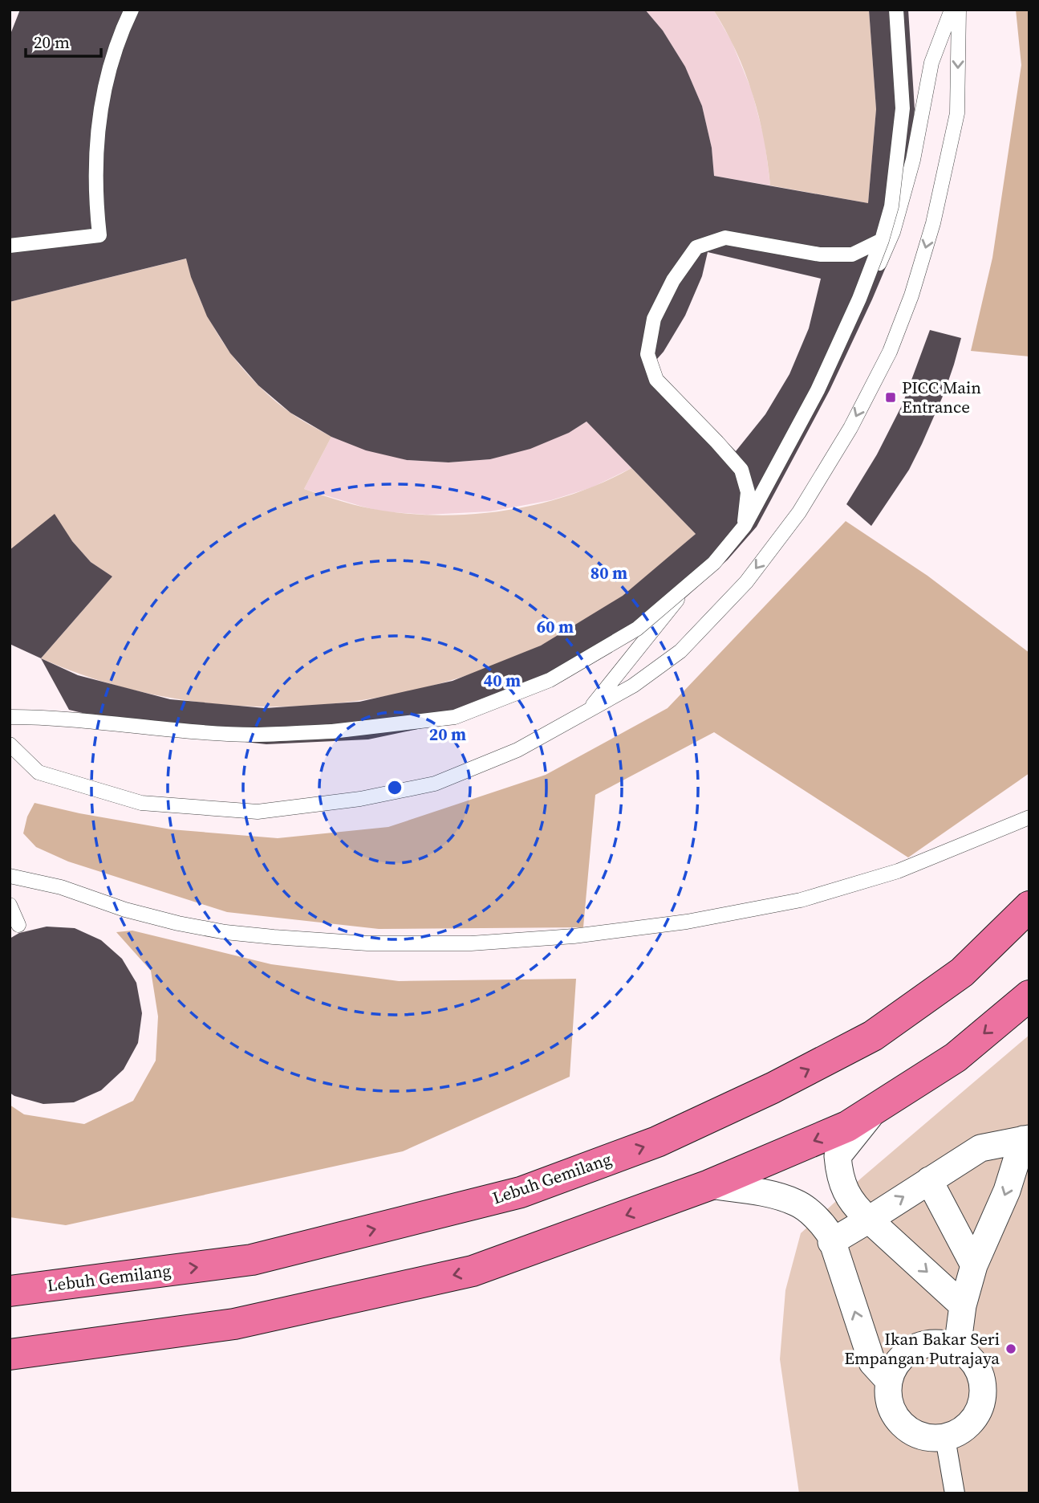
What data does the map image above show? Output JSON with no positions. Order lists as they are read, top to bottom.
{
  "streets": {
    "main road": ["Lebuh Gemilang"]
  },
  "places": {
    "transit": ["PICC Main Entrance"],
    "other": ["Ikan Bakar Seri Empangan Putrajaya"]
  },
  "scale_bar": "20 m",
  "rings": [
    "80 m",
    "60 m",
    "40 m",
    "20 m"
  ]
}
